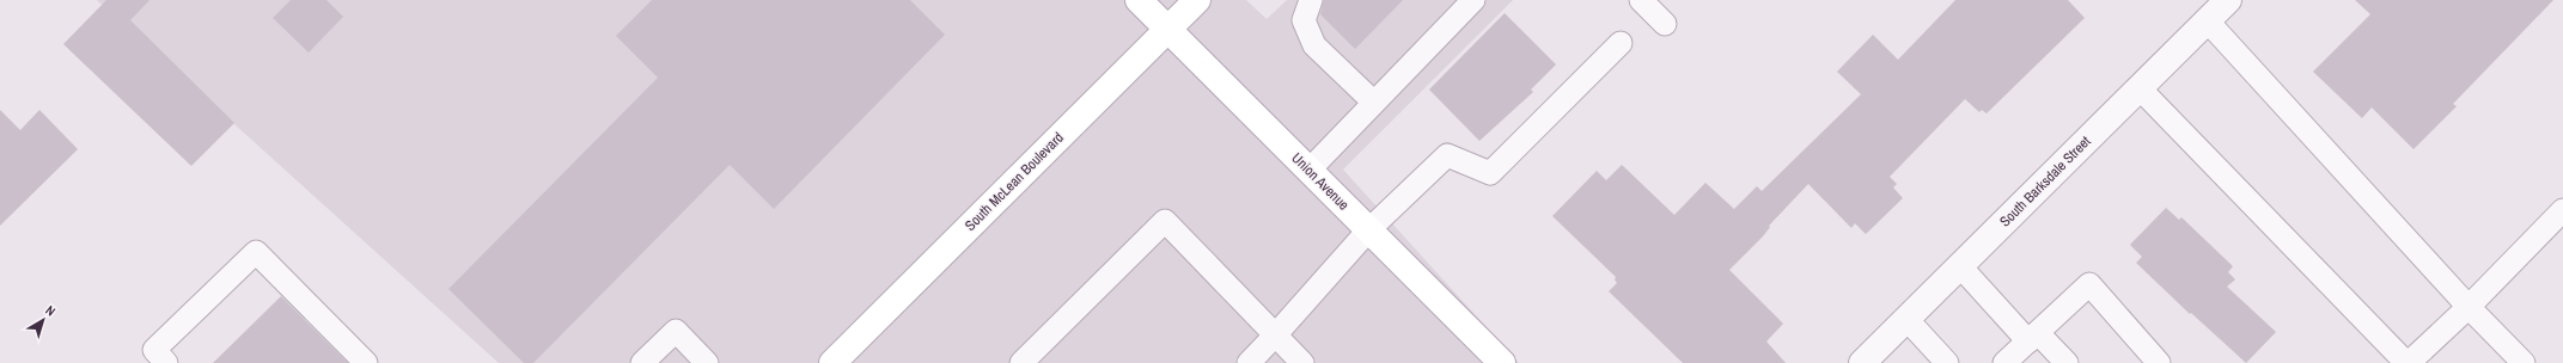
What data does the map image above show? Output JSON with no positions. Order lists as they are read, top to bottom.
{
  "streets": {
    "main road": ["South McLean Boulevard", "Union Avenue"],
    "street": ["South Barksdale Street"]
  },
  "crossings": [
    ["South McLean Boulevard", "Union Avenue"]
  ],
  "north": "top right"
}
